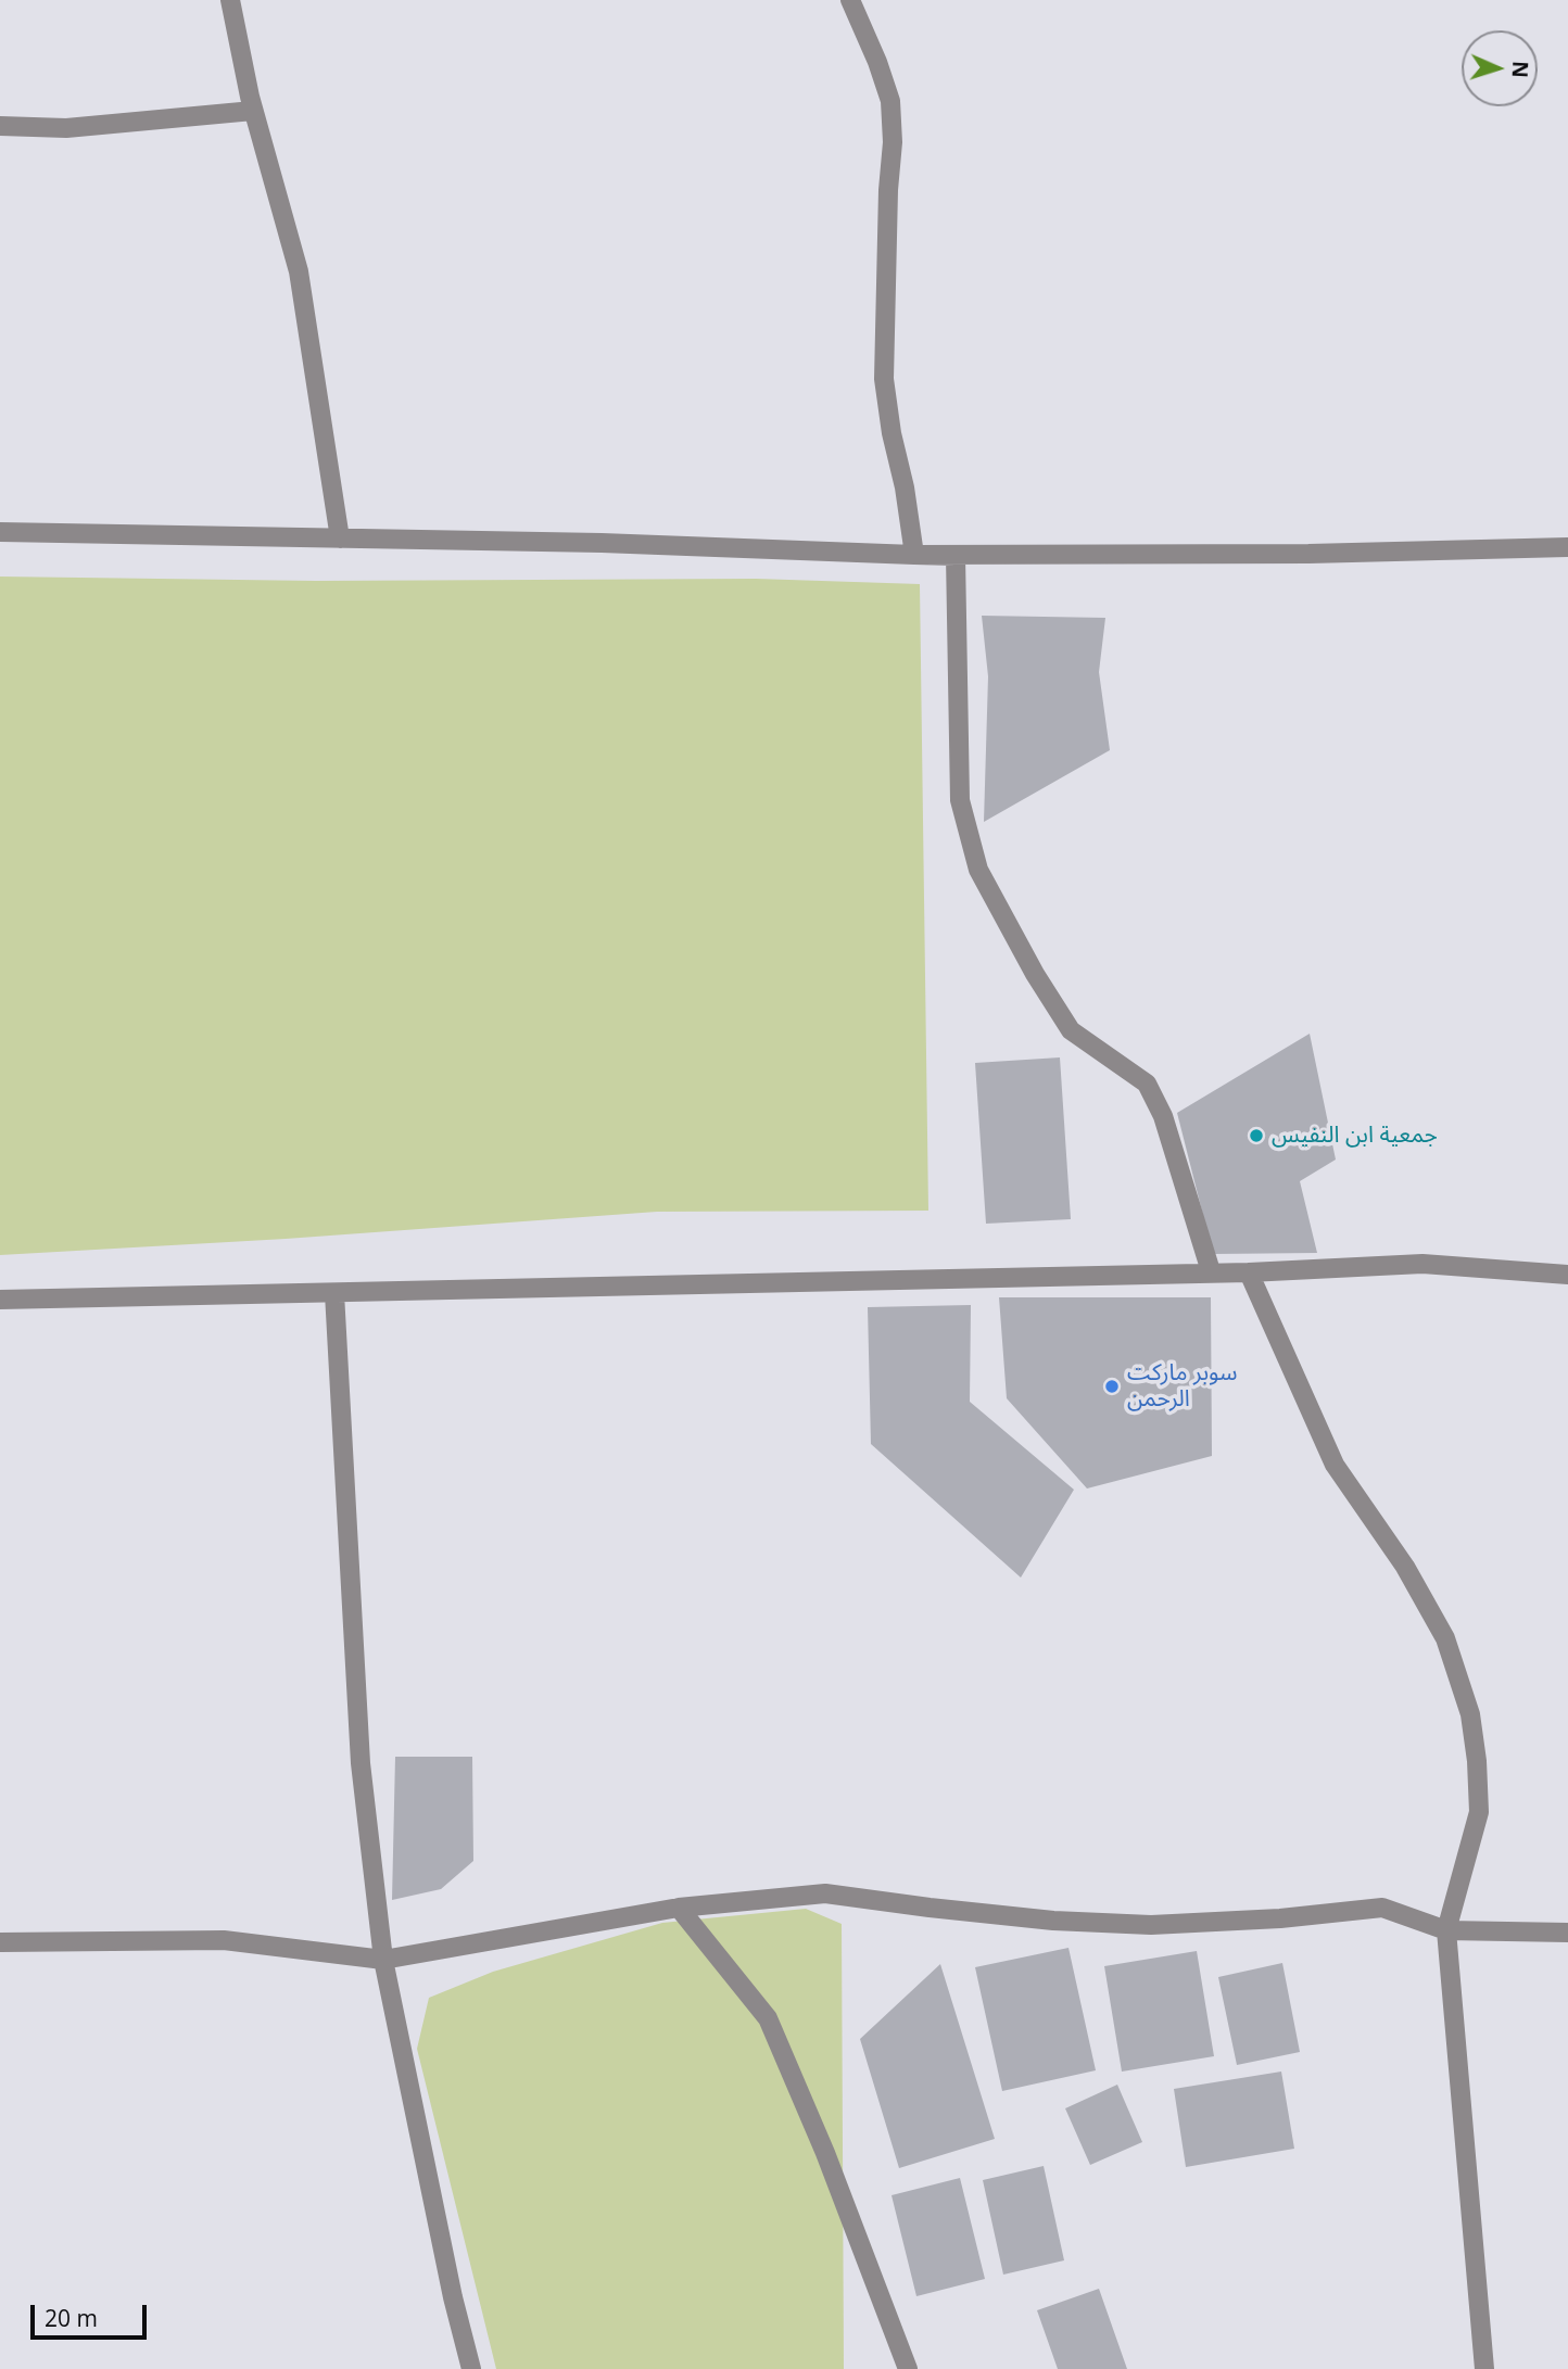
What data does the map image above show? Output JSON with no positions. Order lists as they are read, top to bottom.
{
  "places": ["جمعية ابن النفيس", "سوبر ماركت الرحمن"],
  "scale_bar": "20 m",
  "north": "right"
}
